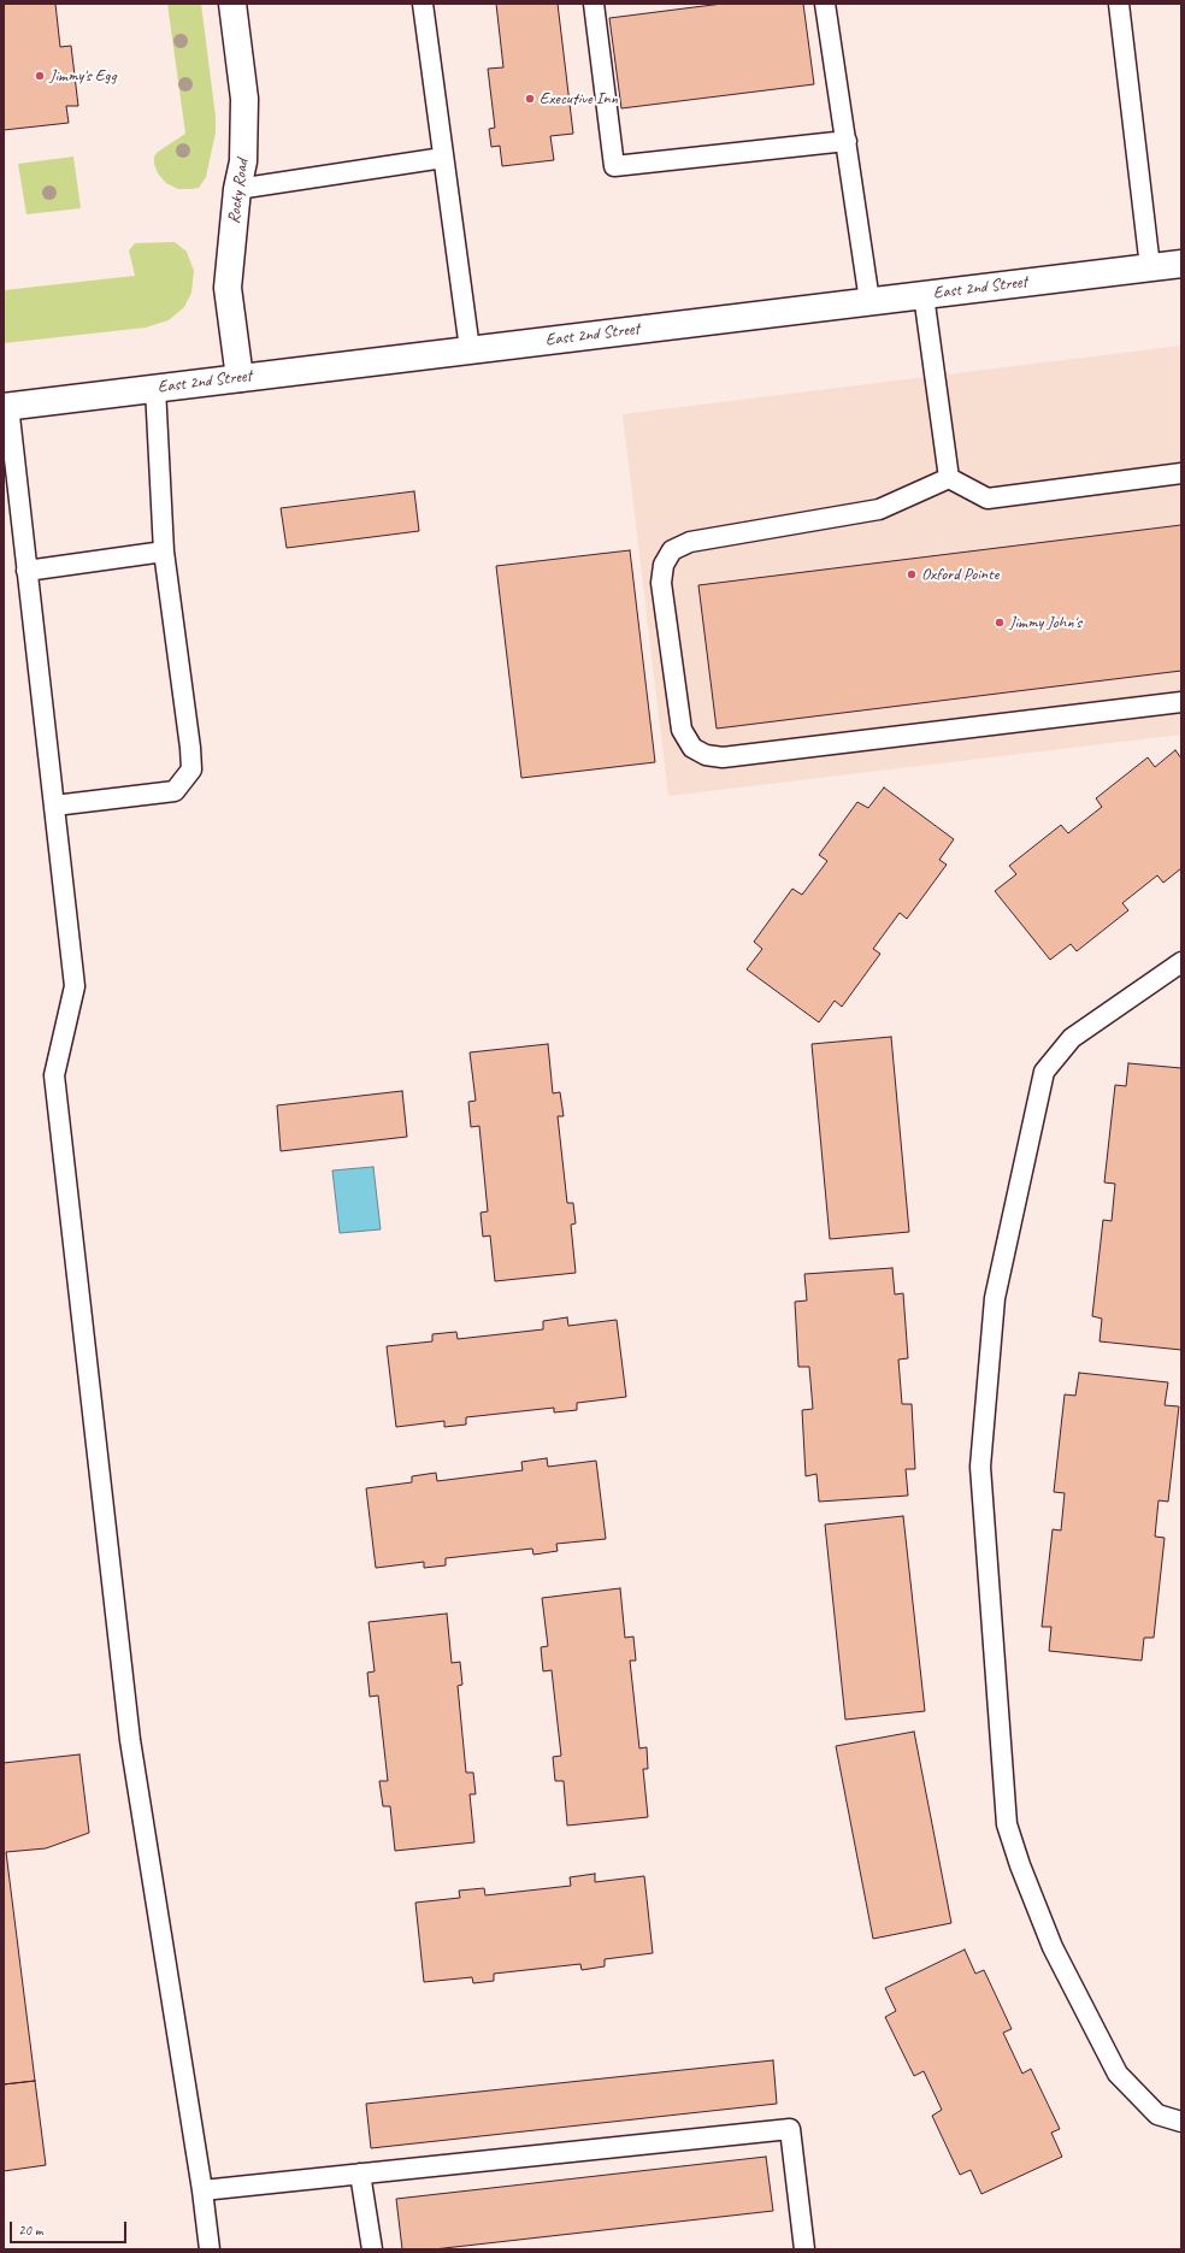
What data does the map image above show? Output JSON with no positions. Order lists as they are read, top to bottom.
{
  "streets": {
    "main road": ["Rocky Road", "East 2nd Street"]
  },
  "crossings": [
    ["Rocky Road", "East 2nd Street"]
  ],
  "places": [
    "Jimmy's Egg",
    "Executive Inn",
    "Oxford Pointe",
    "Jimmy John's"
  ],
  "scale_bar": "20 m"
}
